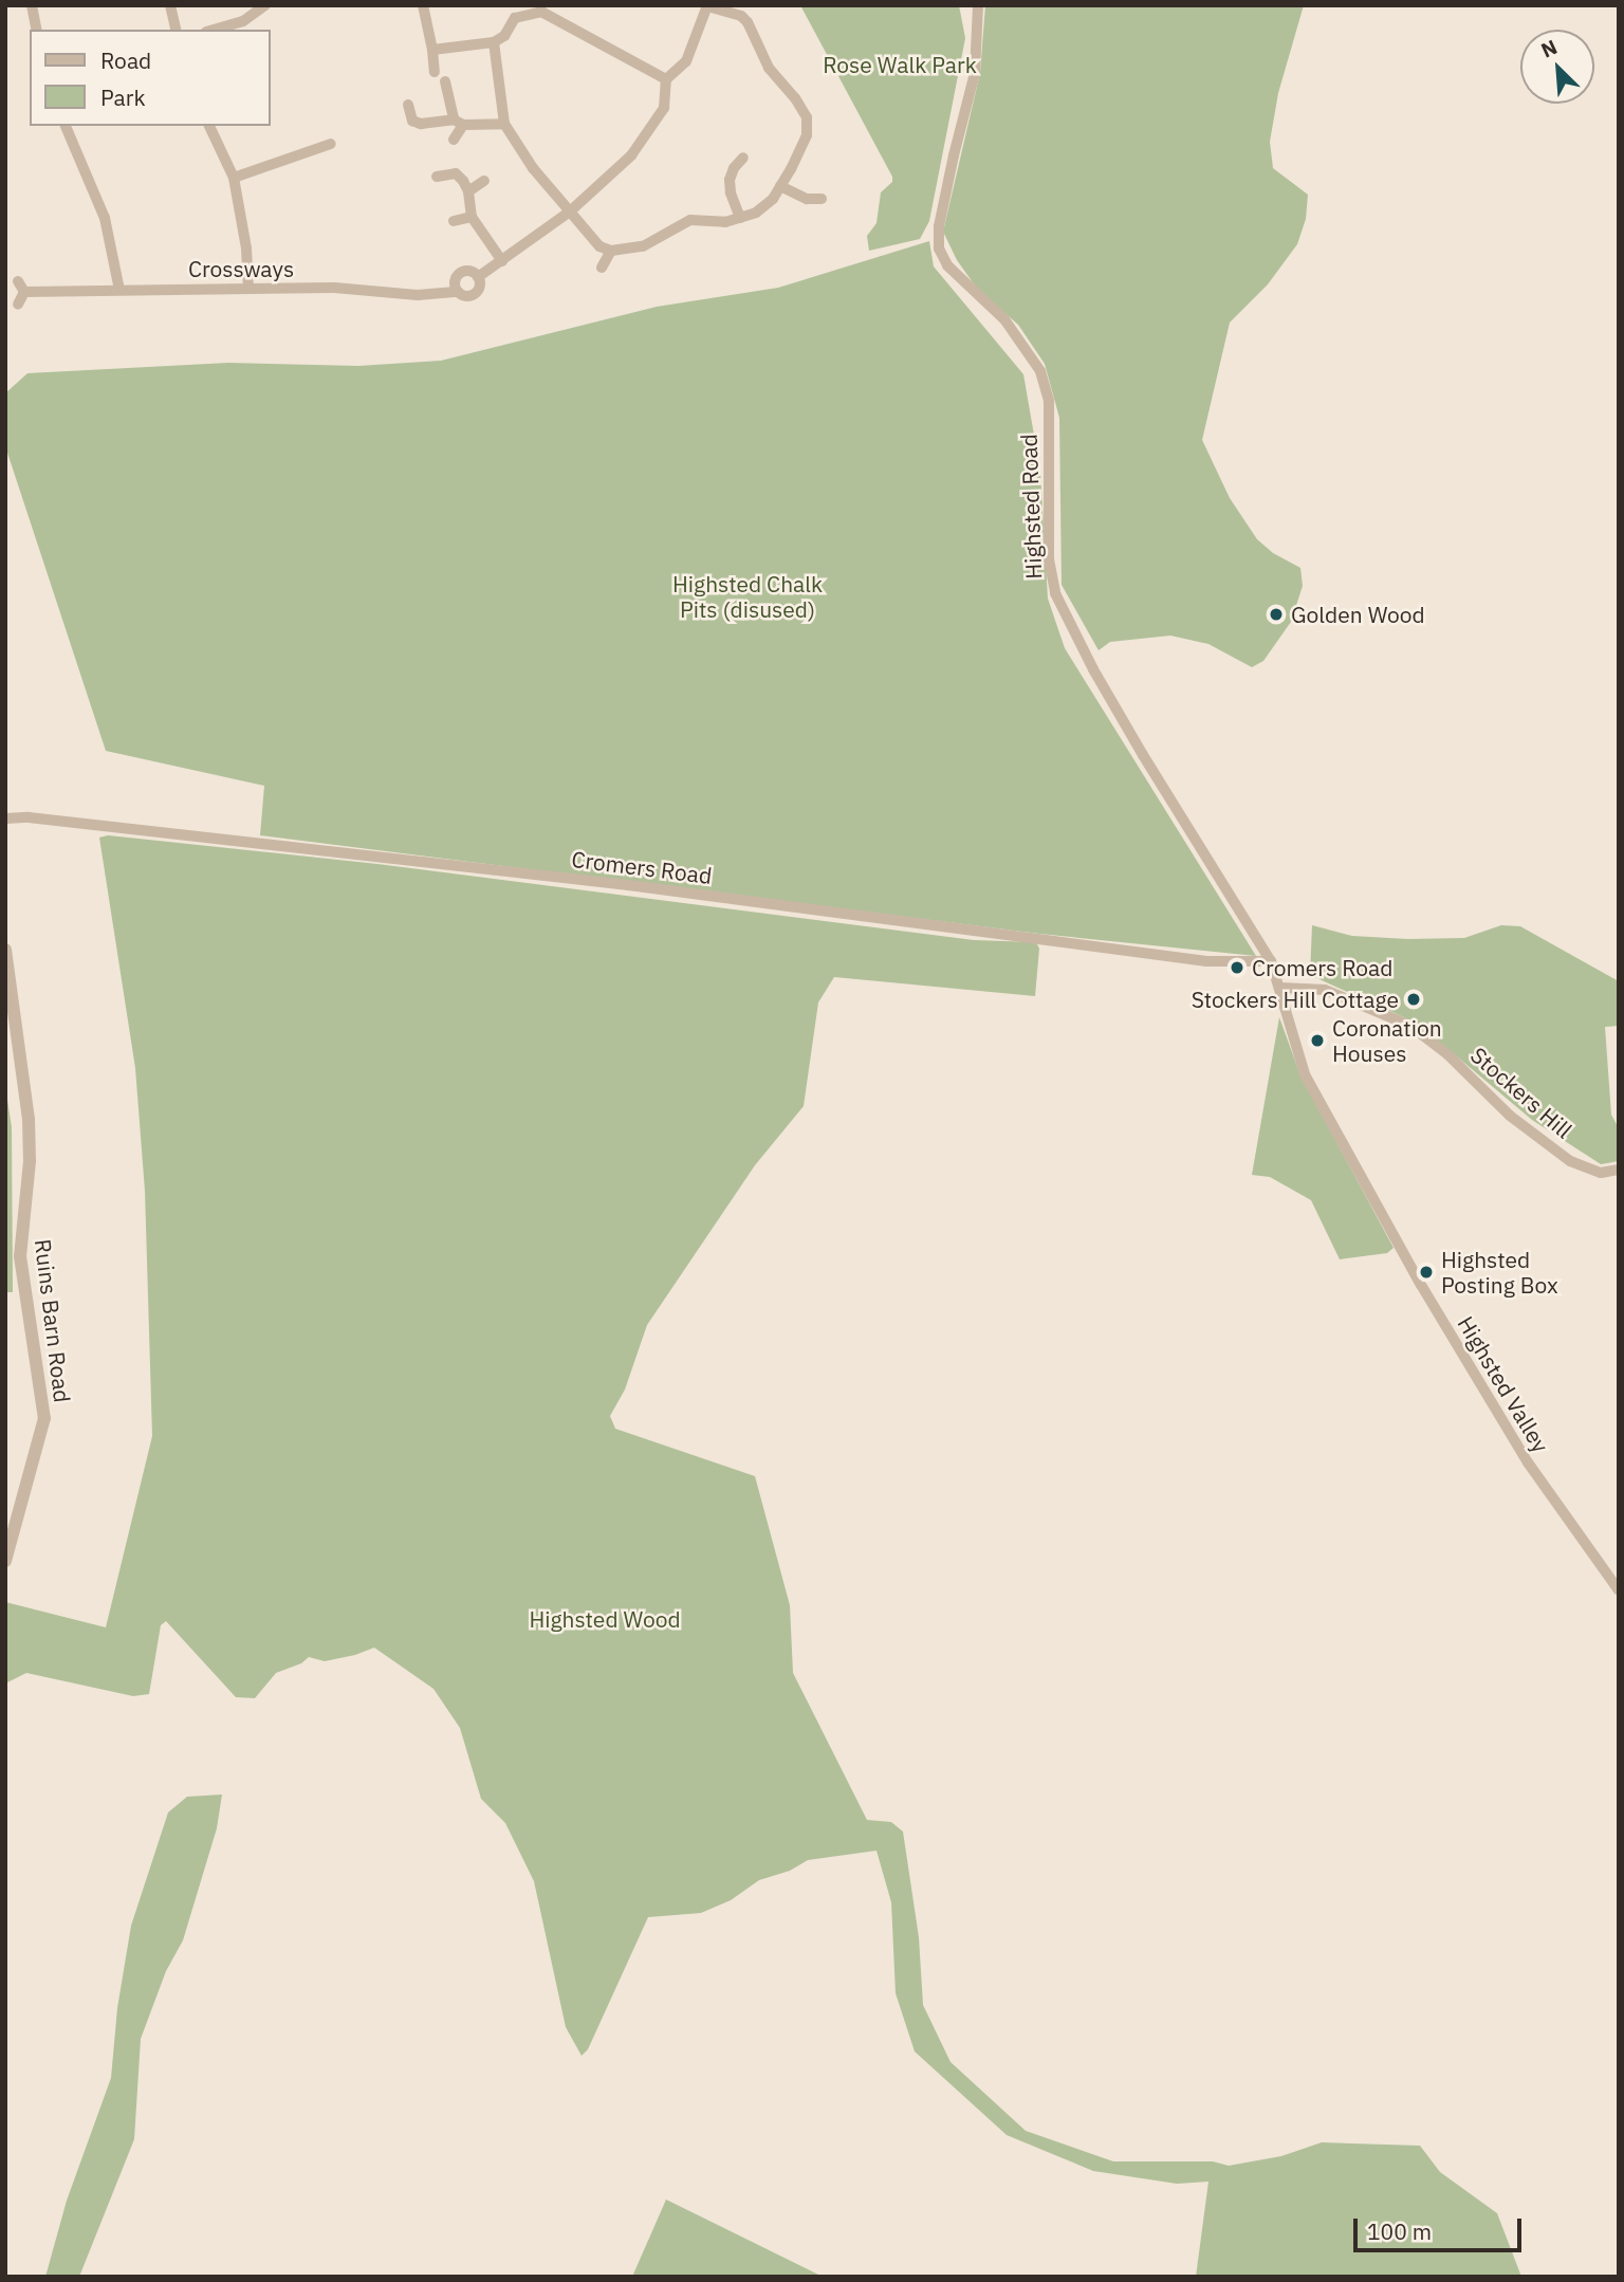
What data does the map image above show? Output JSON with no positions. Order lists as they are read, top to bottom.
{
  "streets": {
    "street": [
      "Crossways",
      "Highsted Road",
      "Cromers Road",
      "Stockers Hill",
      "Ruins Barn Road",
      "Highsted Valley"
    ]
  },
  "crossings": [
    ["Highsted Road", "Cromers Road"],
    ["Highsted Road", "Stockers Hill"],
    ["Highsted Road", "Highsted Valley"],
    ["Stockers Hill", "Highsted Valley"]
  ],
  "parks": ["Rose Walk Park", "Highsted Chalk Pits (disused)", "Highsted Wood"],
  "places": [
    "Golden Wood",
    "Cromers Road",
    "Stockers Hill Cottage",
    "Coronation Houses",
    "Highsted Posting Box"
  ],
  "legend": ["Road", "Park"],
  "scale_bar": "100 m",
  "north": "top left"
}
